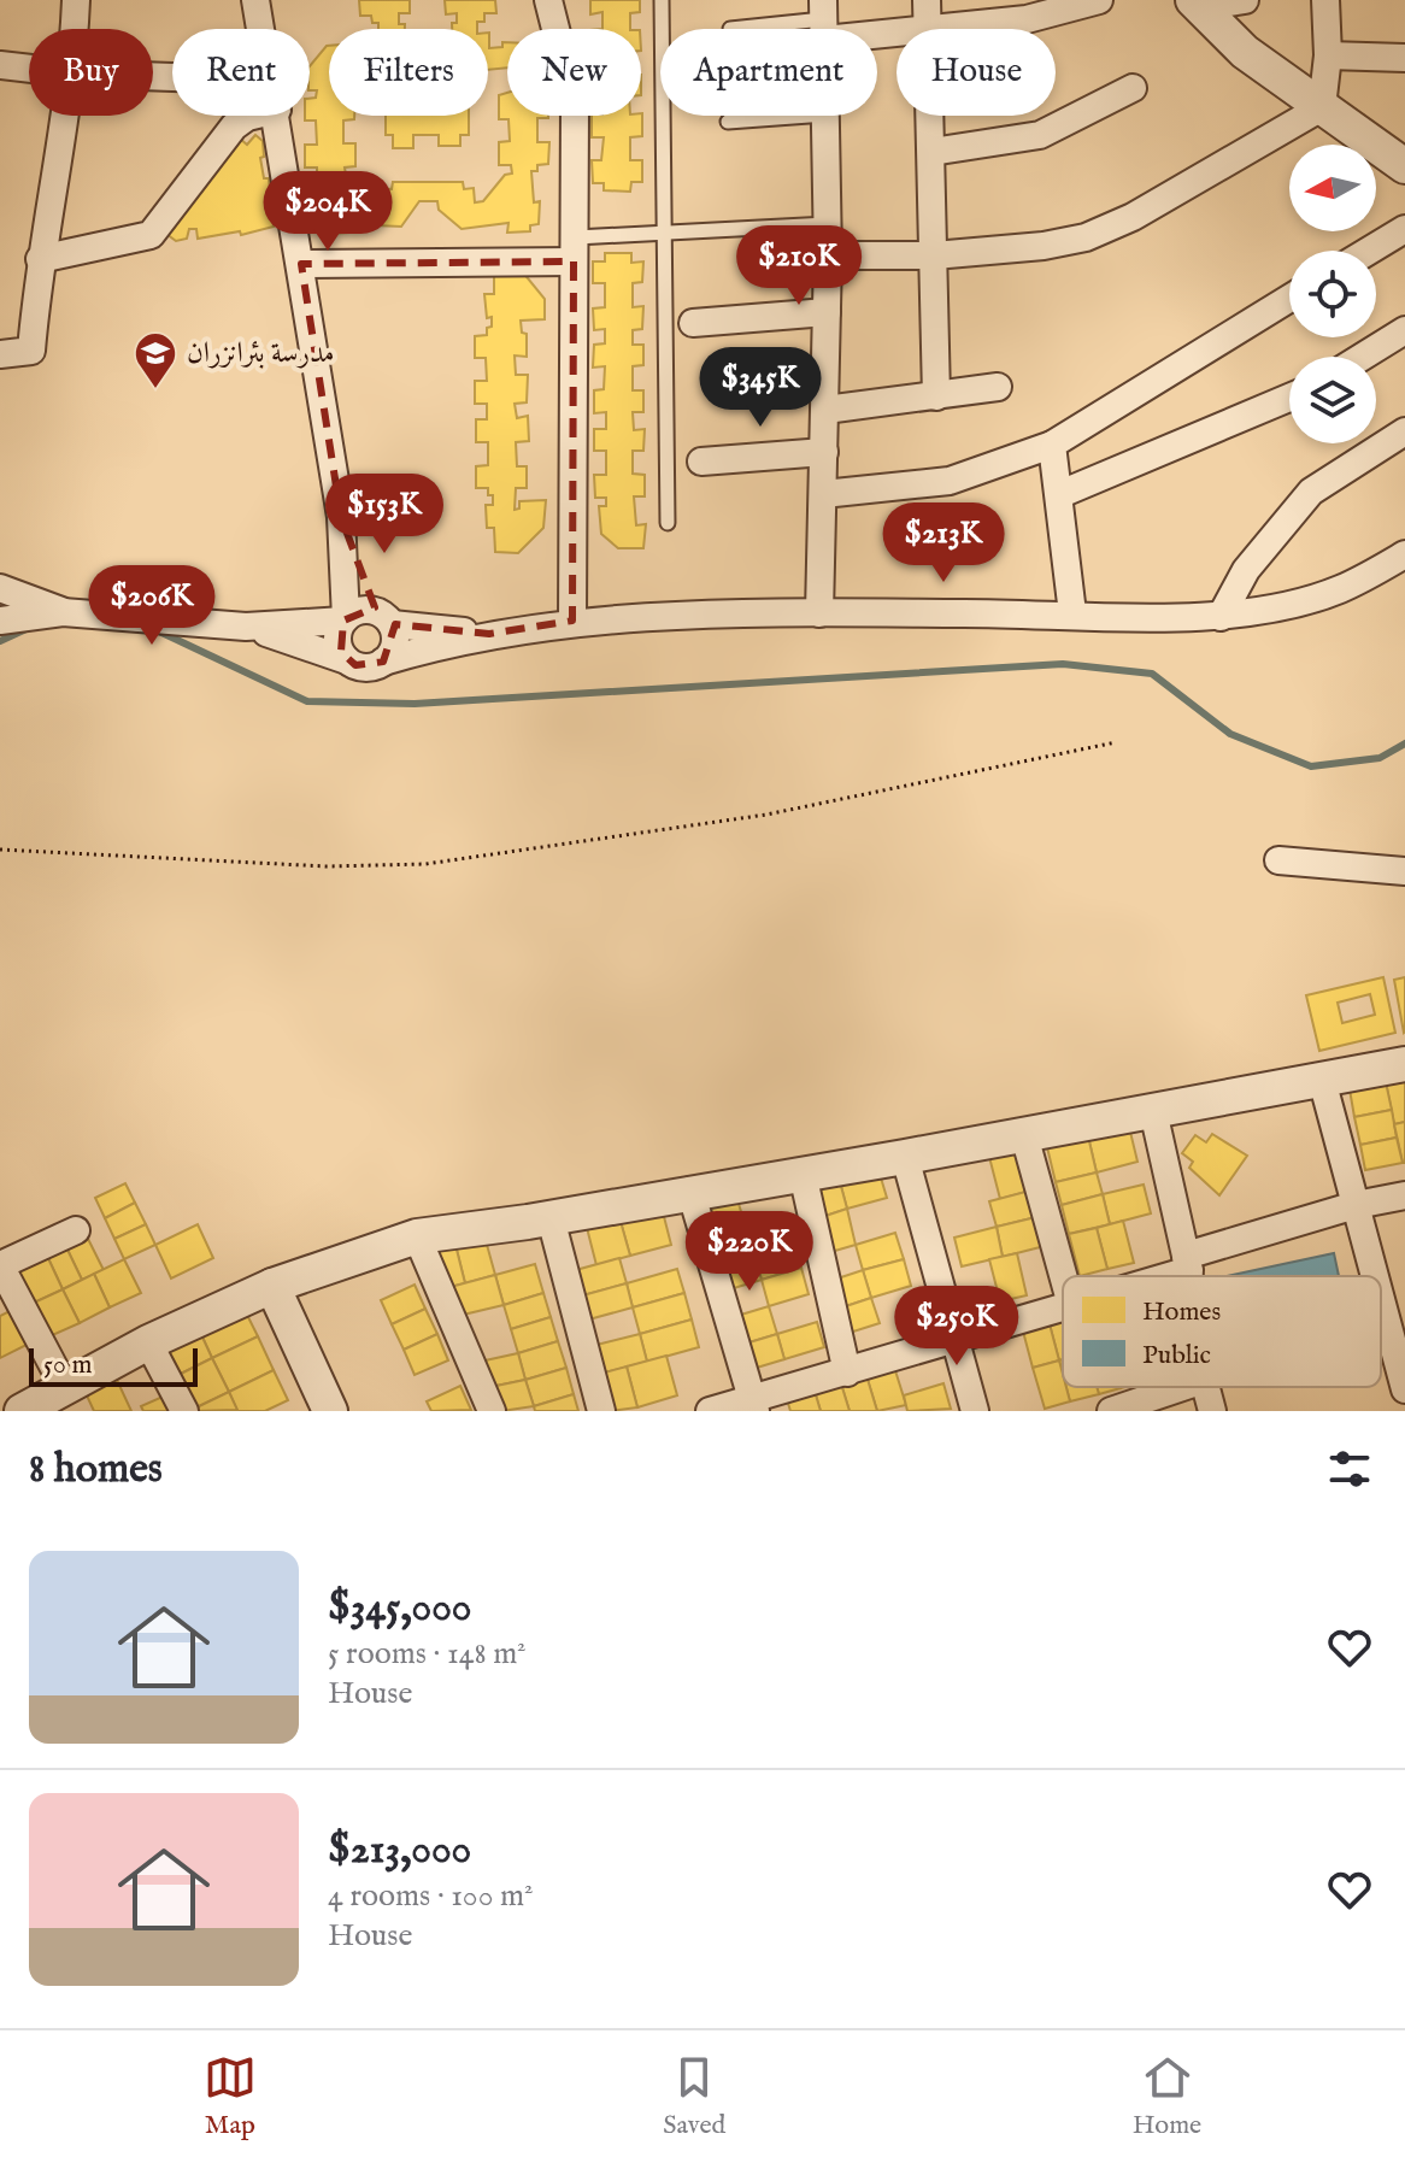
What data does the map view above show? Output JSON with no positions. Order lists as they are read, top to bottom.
{
  "places": {
    "school or university": ["مدرسة بئرانزران"]
  },
  "legend": ["Homes", "Public"],
  "scale_bar": "50 m",
  "north": "left",
  "page": {
    "chip": [
      "Buy",
      "Rent",
      "Filters",
      "New",
      "Apartment",
      "House"
    ],
    "price": [
      "$204K",
      "$210K",
      "$345K",
      "$153K",
      "$213K",
      "$206K",
      "$220K",
      "$250K"
    ],
    "scale": "50 m",
    "heading": "8 homes",
    "list": [
      {
        "name": "$345,000",
        "note": "5 rooms · 148 m² · House"
      },
      {
        "name": "$213,000",
        "note": "4 rooms · 100 m² · House"
      }
    ],
    "tabs": ["Map", "Saved", "Home"]
  }
}
